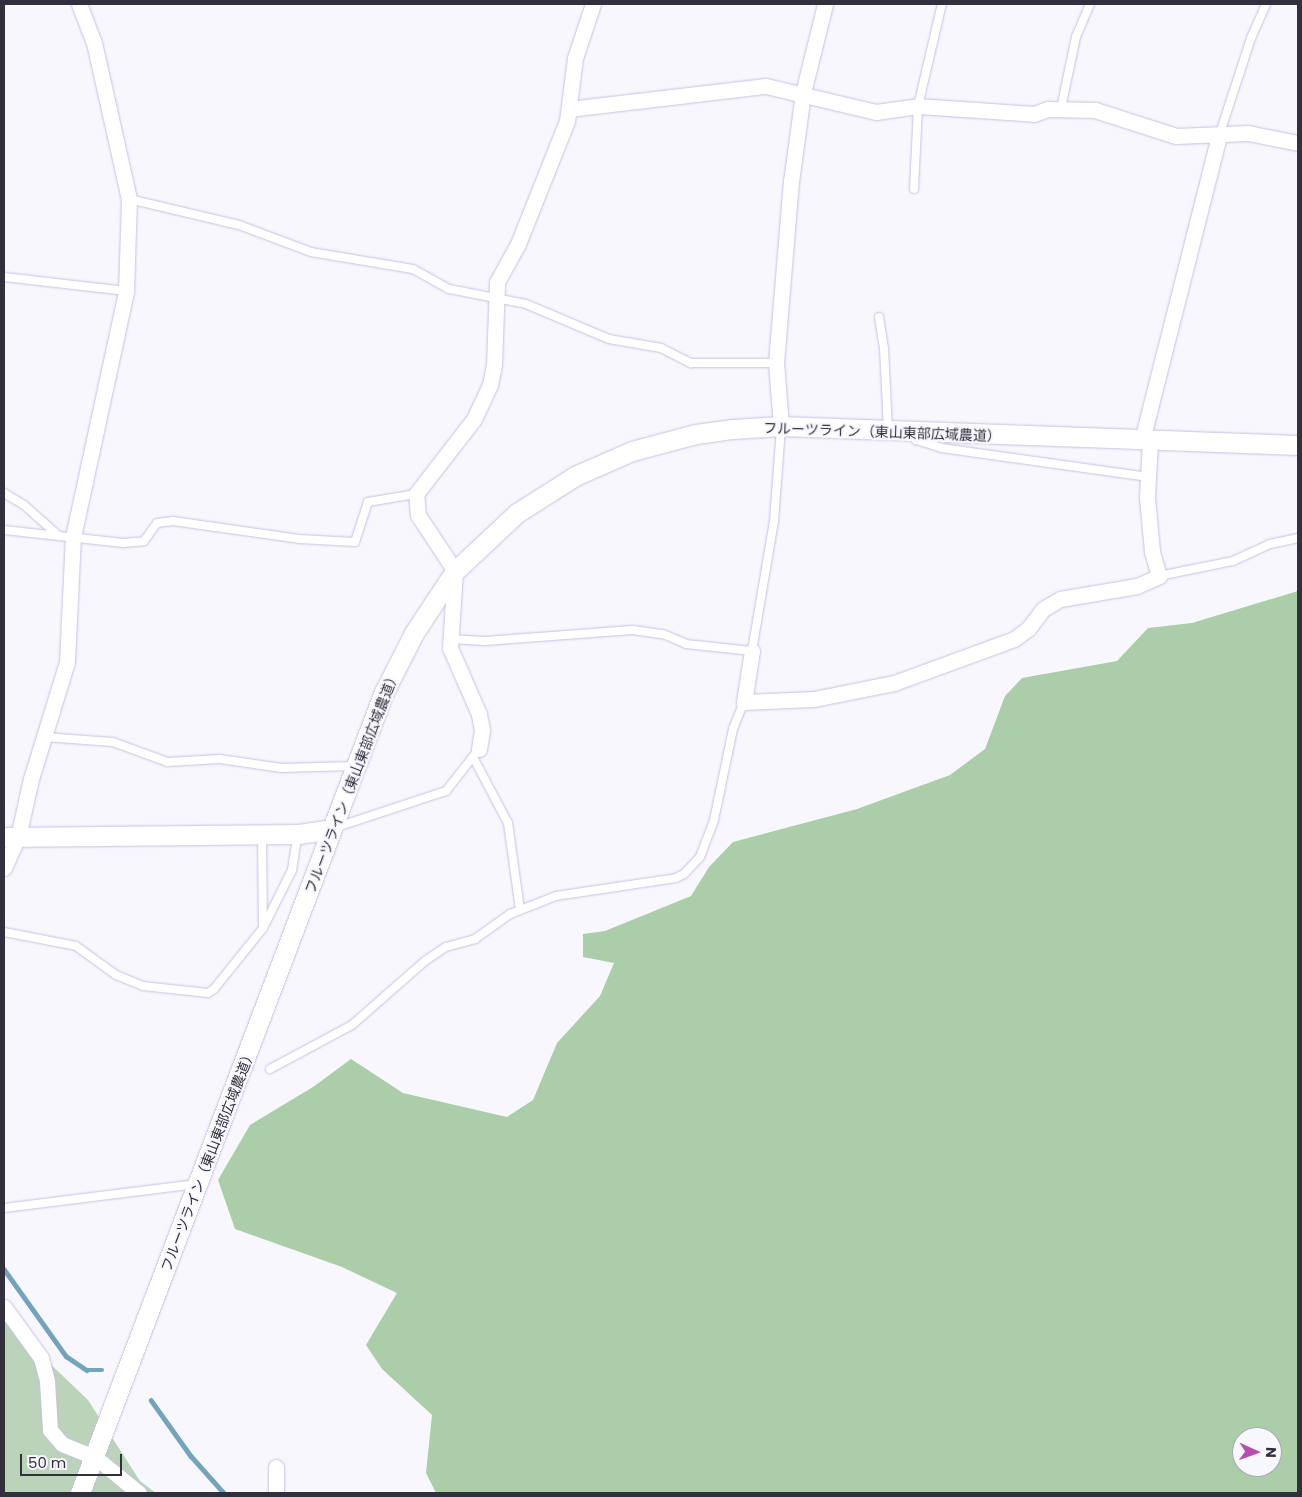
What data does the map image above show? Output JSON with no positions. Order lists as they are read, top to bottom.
{
  "streets": {
    "street": ["フルーツライン（東山東部広域農道）"]
  },
  "scale_bar": "50 m",
  "north": "right"
}
